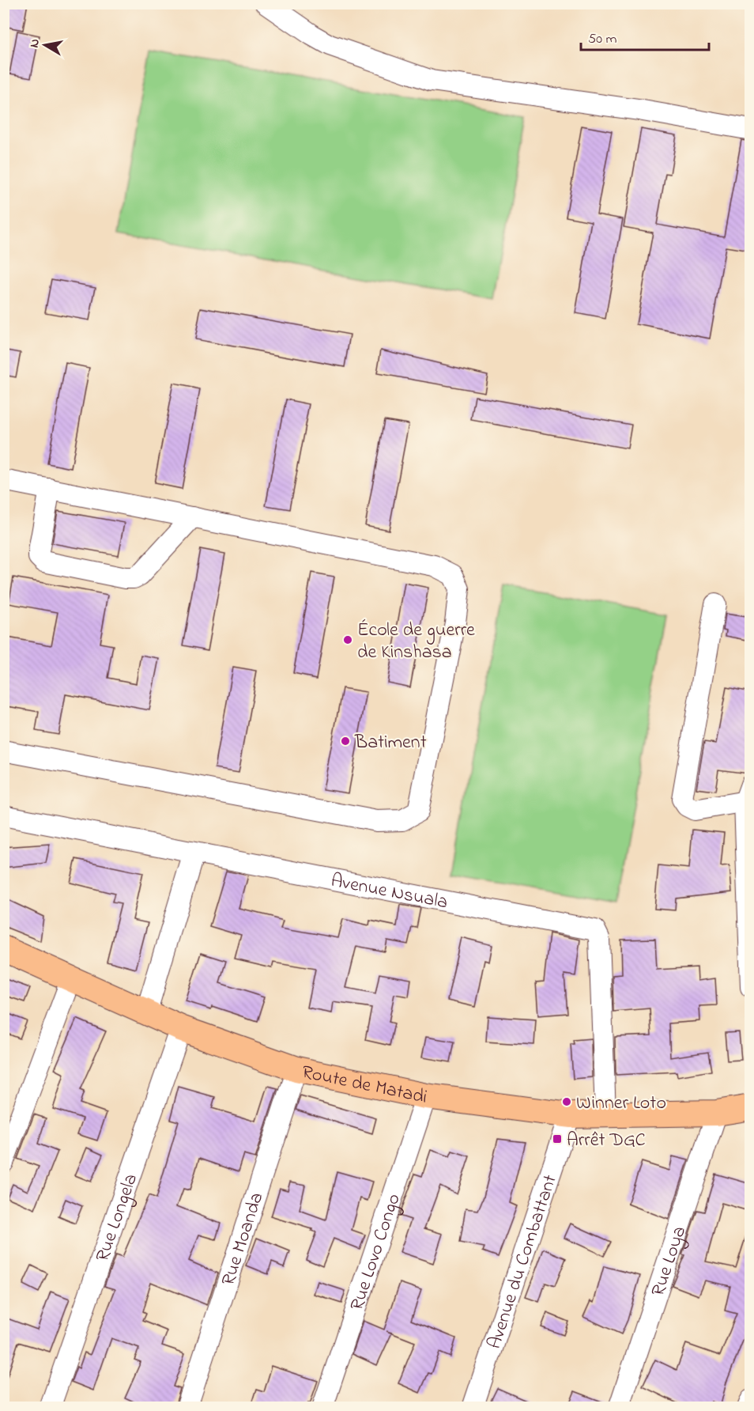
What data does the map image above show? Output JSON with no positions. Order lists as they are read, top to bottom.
{
  "streets": {
    "main road": ["Route de Matadi"],
    "street": [
      "Avenue Nsuala",
      "Rue Longela",
      "Rue Moanda",
      "Rue Lovo Congo",
      "Rue Loya",
      "Avenue du Combattant"
    ]
  },
  "crossings": [
    ["Avenue Nsuala", "Route de Matadi"],
    ["Route de Matadi", "Rue Longela"],
    ["Route de Matadi", "Rue Moanda"],
    ["Route de Matadi", "Rue Lovo Congo"],
    ["Route de Matadi", "Rue Loya"],
    ["Route de Matadi", "Avenue du Combattant"]
  ],
  "places": {
    "other": ["École de guerre de Kinshasa", "Batiment", "Winner Loto"],
    "transit": ["Arrêt DGC"]
  },
  "scale_bar": "50 m",
  "north": "left"
}
